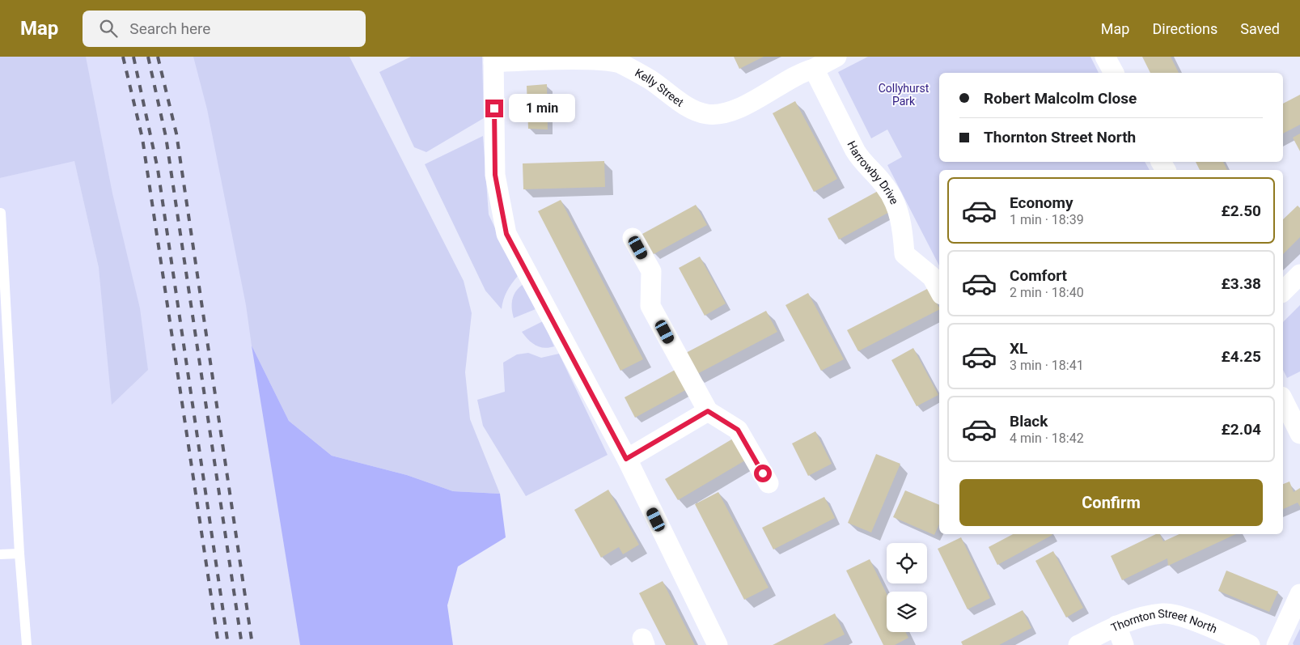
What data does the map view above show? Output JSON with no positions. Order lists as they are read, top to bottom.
{
  "streets": {
    "street": ["Kelly Street", "Harrowby Drive", "Thornton Street North"]
  },
  "crossings": [
    ["Kelly Street", "Harrowby Drive"]
  ],
  "parks": ["Collyhurst Park"],
  "page": {
    "header": "Map",
    "search": "Search here",
    "nav": ["Map", "Directions", "Saved"],
    "banner": ["Robert Malcolm Close", "Thornton Street North"],
    "bubble": "1 min",
    "list": [
      {
        "name": "Economy",
        "note": "1 min · 18:39",
        "value": "£2.50"
      },
      {
        "name": "Comfort",
        "note": "2 min · 18:40",
        "value": "£3.38"
      },
      {
        "name": "XL",
        "note": "3 min · 18:41",
        "value": "£4.25"
      },
      {
        "name": "Black",
        "note": "4 min · 18:42",
        "value": "£2.04"
      }
    ],
    "buttons": "Confirm"
  }
}
